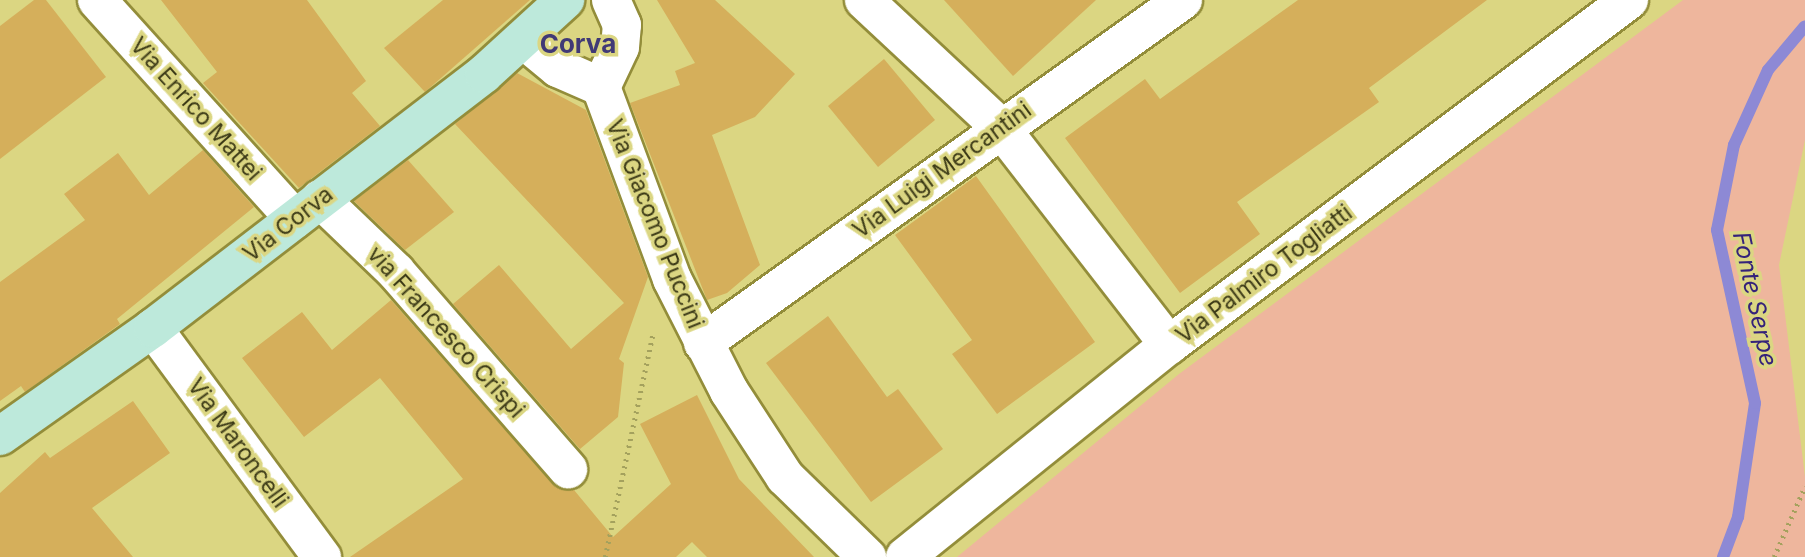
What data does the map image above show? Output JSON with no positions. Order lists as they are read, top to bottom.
{
  "streets": {
    "street": [
      "Via Enrico Mattei",
      "Via Luigi Mercantini",
      "Via Corva",
      "Via Giacomo Puccini",
      "Via Palmiro Togliatti",
      "via Francesco Crispi",
      "Via Maroncelli"
    ]
  },
  "crossings": [
    ["Via Enrico Mattei", "Via Corva"],
    ["Via Enrico Mattei", "via Francesco Crispi"],
    ["Via Luigi Mercantini", "Via Giacomo Puccini"],
    ["Via Corva", "via Francesco Crispi"],
    ["Via Corva", "Via Maroncelli"]
  ],
  "districts": ["Corva"],
  "water": ["Fonte Serpe"]
}
